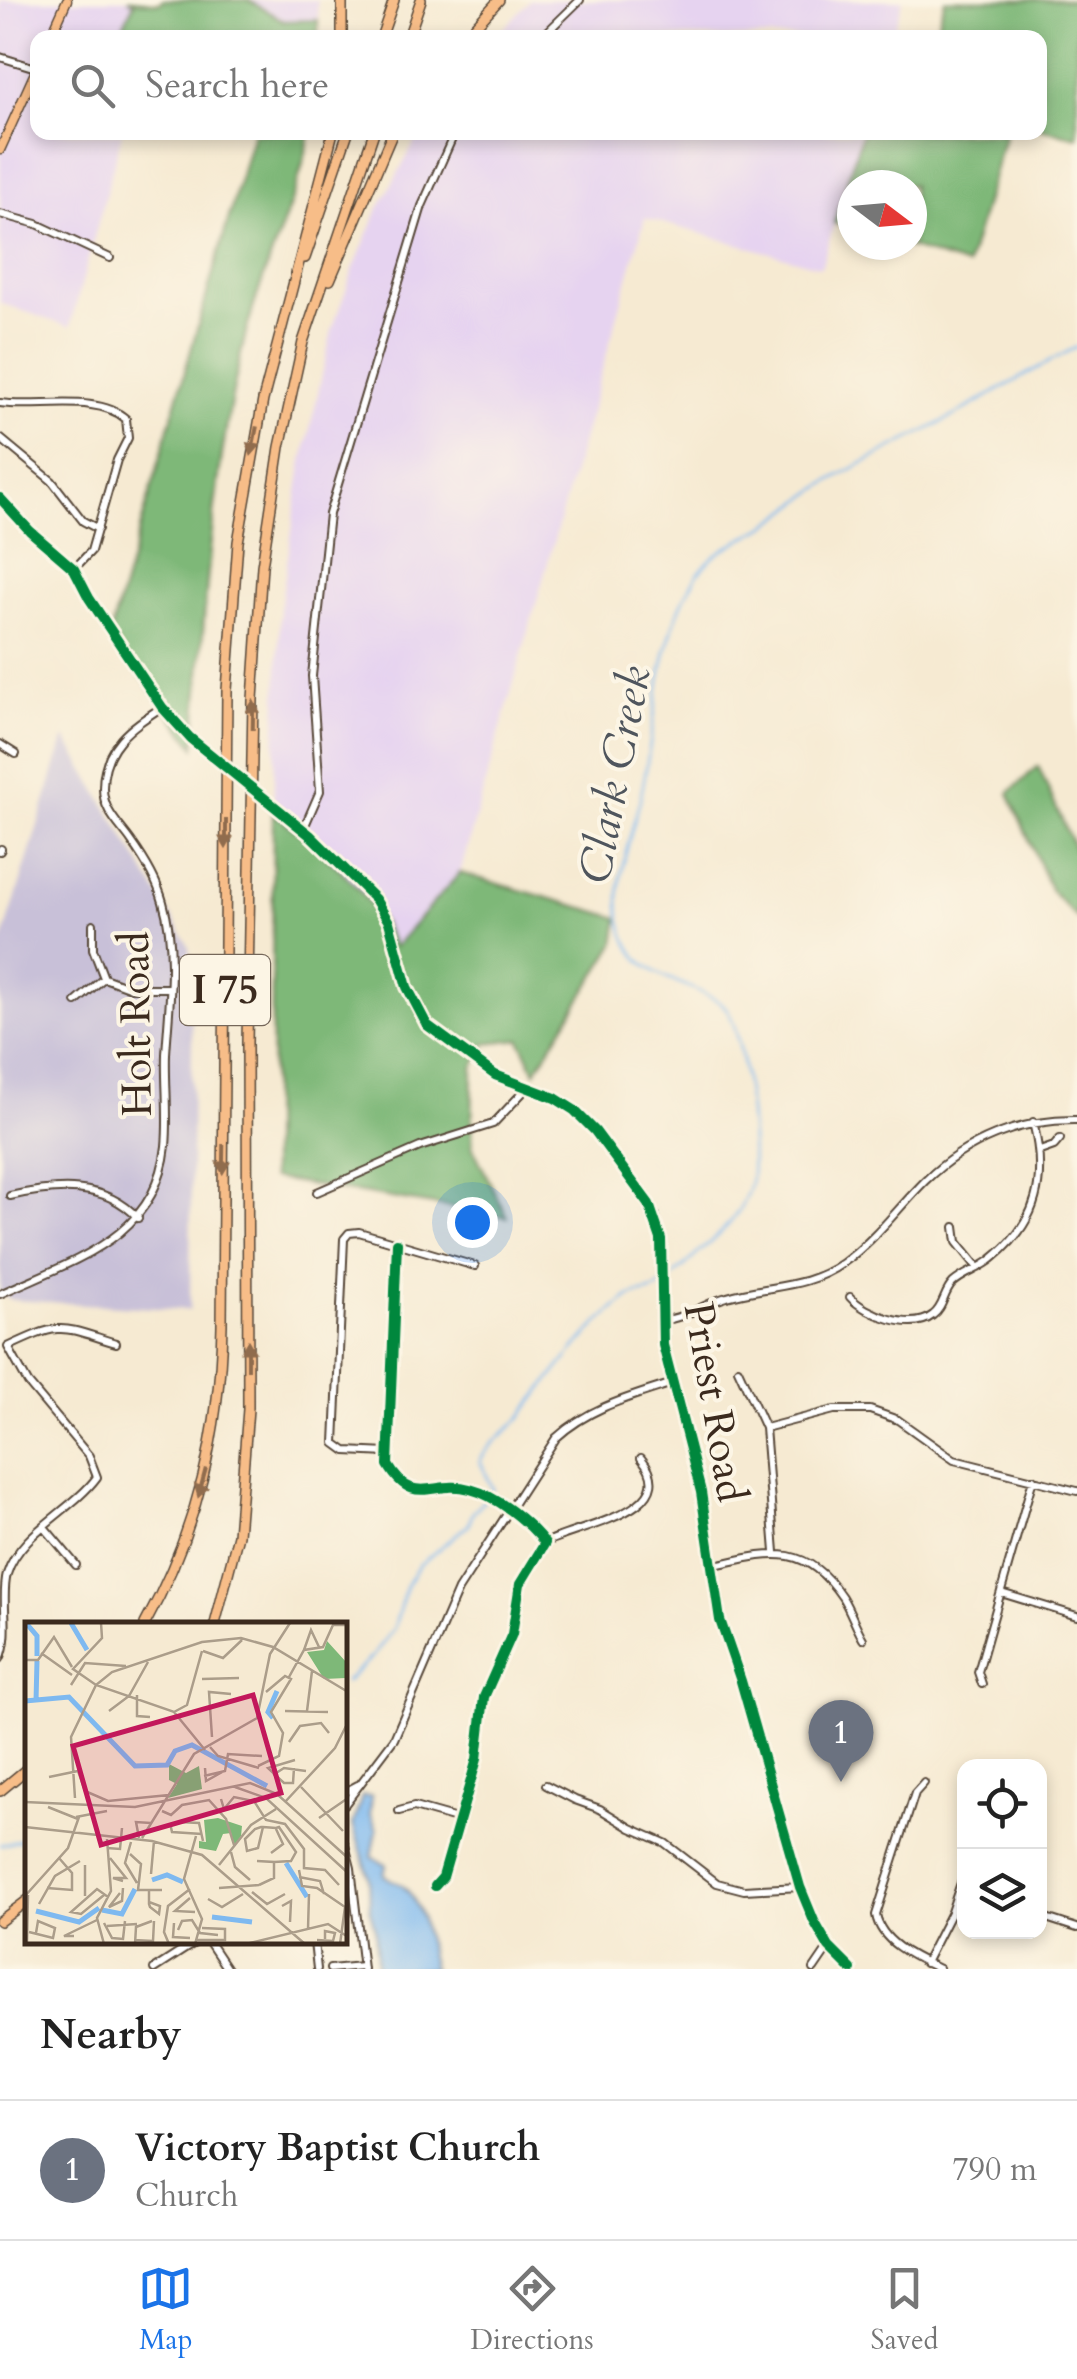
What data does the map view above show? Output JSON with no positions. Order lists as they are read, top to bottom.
{
  "streets": {
    "highway": ["I 75"],
    "street": ["Holt Road", "Priest Road"]
  },
  "crossings": [
    ["Holt Road", "Priest Road"]
  ],
  "water": ["Clark Creek"],
  "north": "right",
  "page": {
    "search": "Search here",
    "pins": "1",
    "heading": "Nearby",
    "list": [
      {
        "mark": "1",
        "name": "Victory Baptist Church",
        "note": "Church",
        "value": "790 m"
      }
    ],
    "nav": ["Map", "Directions", "Saved"]
  }
}
